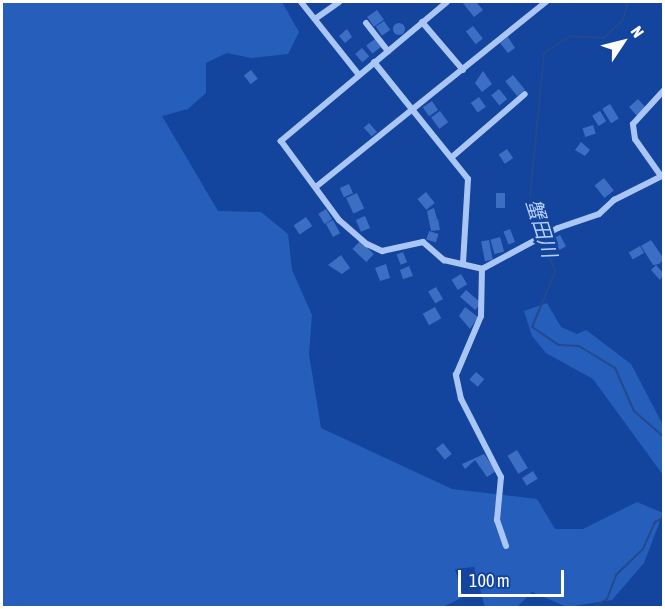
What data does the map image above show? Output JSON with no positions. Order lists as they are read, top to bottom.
{
  "water": ["蟹田川"],
  "scale_bar": "100 m",
  "north": "top right"
}
